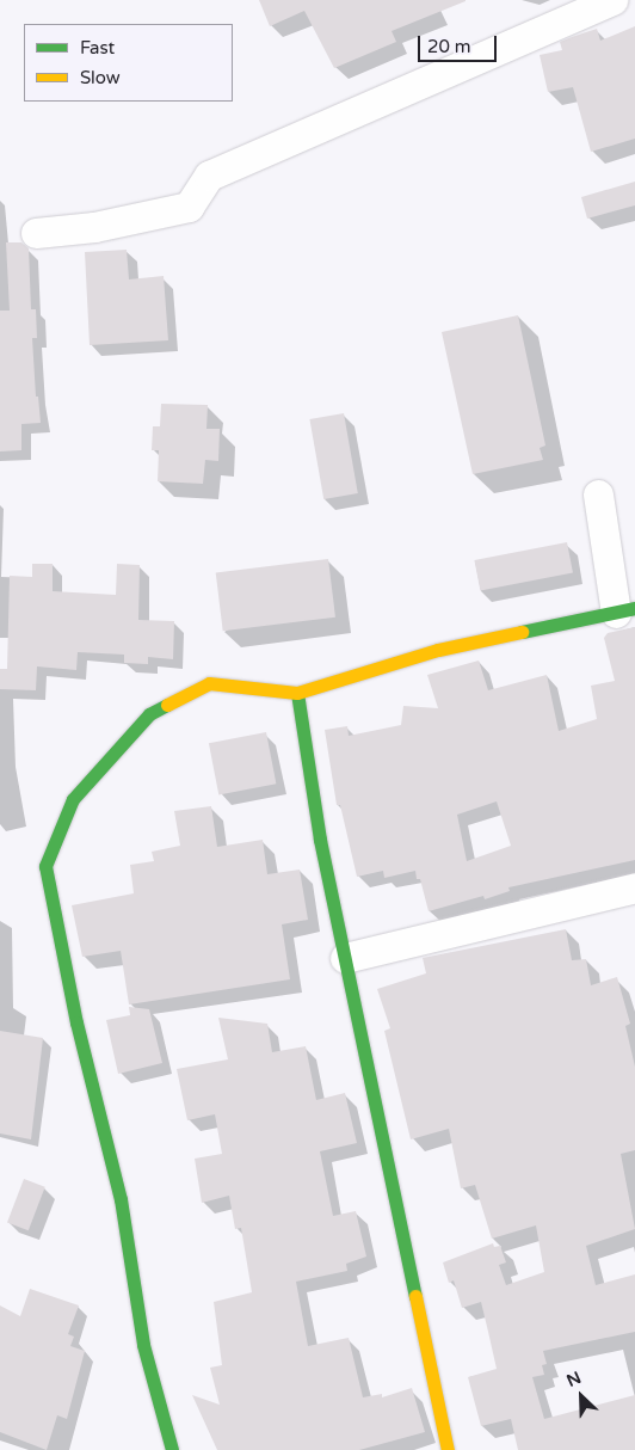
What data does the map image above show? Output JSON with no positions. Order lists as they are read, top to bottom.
{
  "legend": ["Fast", "Slow"],
  "scale_bar": "20 m",
  "north": "top left"
}
